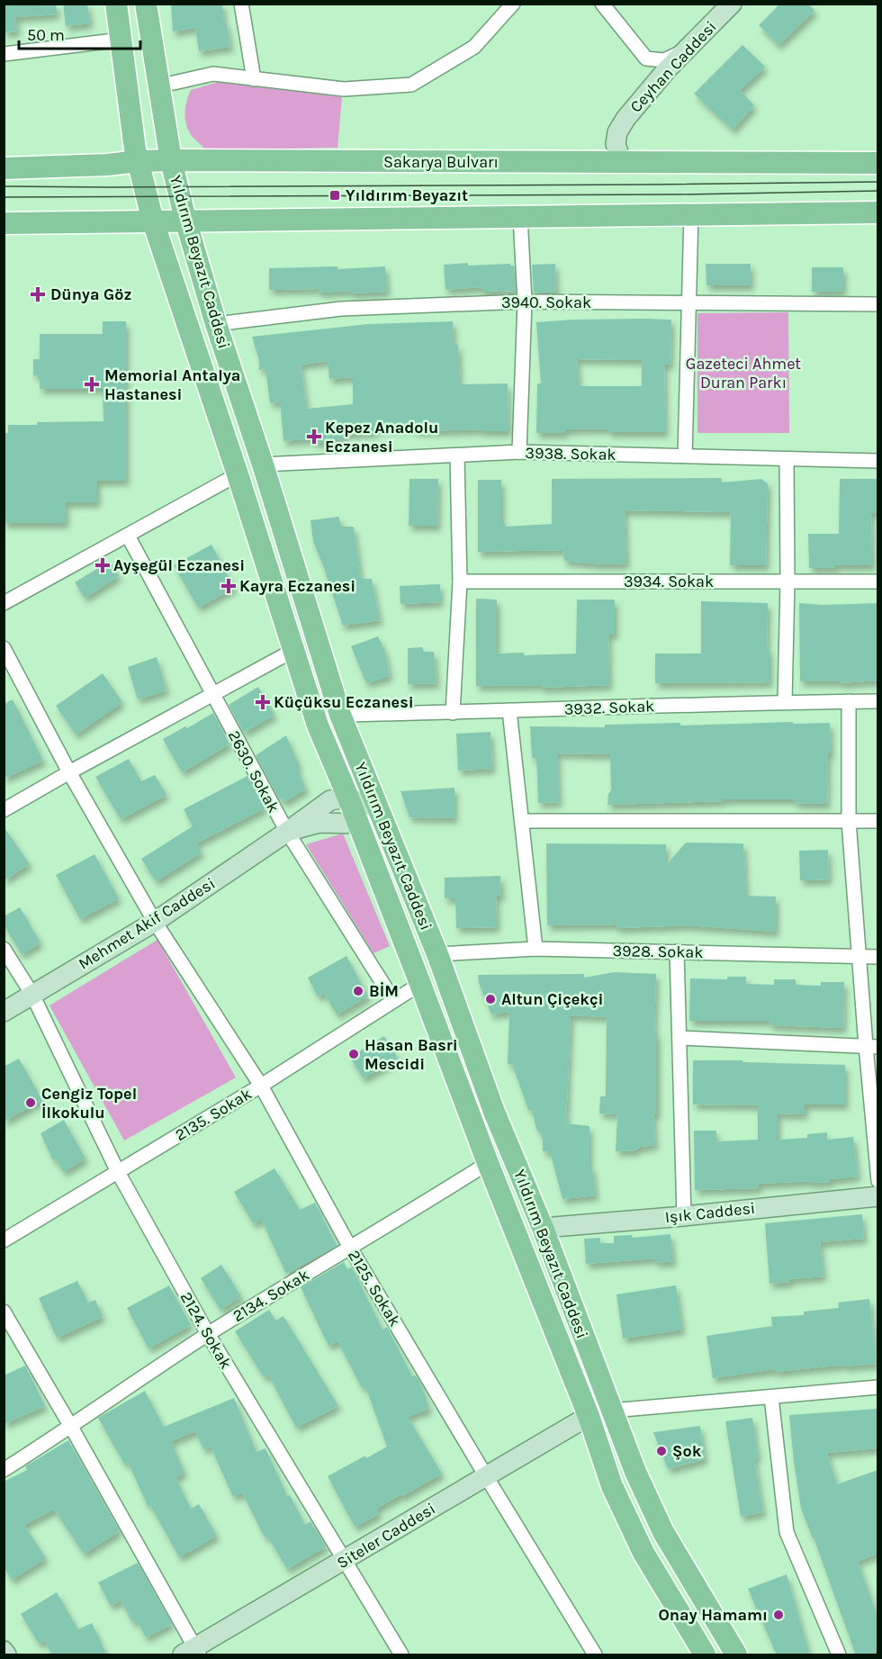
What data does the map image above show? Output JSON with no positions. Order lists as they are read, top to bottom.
{
  "streets": {
    "main road": ["Sakarya Bulvarı", "Yıldırım Beyazıt Caddesi"],
    "street": [
      "Ceyhan Caddesi",
      "3940. Sokak",
      "3938. Sokak",
      "3934. Sokak",
      "3932. Sokak",
      "2630. Sokak",
      "Mehmet Akif Caddesi",
      "3928. Sokak",
      "2135. Sokak",
      "Işık Caddesi",
      "2125. Sokak",
      "2134. Sokak",
      "2124. Sokak",
      "Siteler Caddesi"
    ]
  },
  "crossings": [
    ["Ceyhan Caddesi", "Sakarya Bulvarı"],
    ["Sakarya Bulvarı", "Yıldırım Beyazıt Caddesi"],
    ["Yıldırım Beyazıt Caddesi", "3940. Sokak"],
    ["Yıldırım Beyazıt Caddesi", "3938. Sokak"],
    ["Yıldırım Beyazıt Caddesi", "3932. Sokak"],
    ["Yıldırım Beyazıt Caddesi", "Mehmet Akif Caddesi"],
    ["Yıldırım Beyazıt Caddesi", "3928. Sokak"],
    ["Yıldırım Beyazıt Caddesi", "2135. Sokak"],
    ["Yıldırım Beyazıt Caddesi", "Işık Caddesi"],
    ["Yıldırım Beyazıt Caddesi", "2134. Sokak"],
    ["Yıldırım Beyazıt Caddesi", "Siteler Caddesi"],
    ["2630. Sokak", "Mehmet Akif Caddesi"],
    ["2630. Sokak", "2135. Sokak"],
    ["Mehmet Akif Caddesi", "2125. Sokak"],
    ["Mehmet Akif Caddesi", "2124. Sokak"],
    ["2135. Sokak", "2125. Sokak"],
    ["2135. Sokak", "2124. Sokak"],
    ["2125. Sokak", "2134. Sokak"],
    ["2125. Sokak", "Siteler Caddesi"],
    ["2134. Sokak", "2124. Sokak"],
    ["2124. Sokak", "Siteler Caddesi"]
  ],
  "parks": ["Gazeteci Ahmet Duran Parkı"],
  "places": {
    "transit": ["Yıldırım Beyazıt"],
    "health": [
      "Dünya Göz",
      "Memorial Antalya Hastanesi",
      "Kepez Anadolu Eczanesi",
      "Ayşegül Eczanesi",
      "Kayra Eczanesi",
      "Küçüksu Eczanesi"
    ],
    "other": [
      "BİM",
      "Altun Çiçekçi",
      "Hasan Basri Mescidi",
      "Cengiz Topel İlkokulu",
      "Şok",
      "Onay Hamamı"
    ]
  },
  "scale_bar": "50 m"
}
